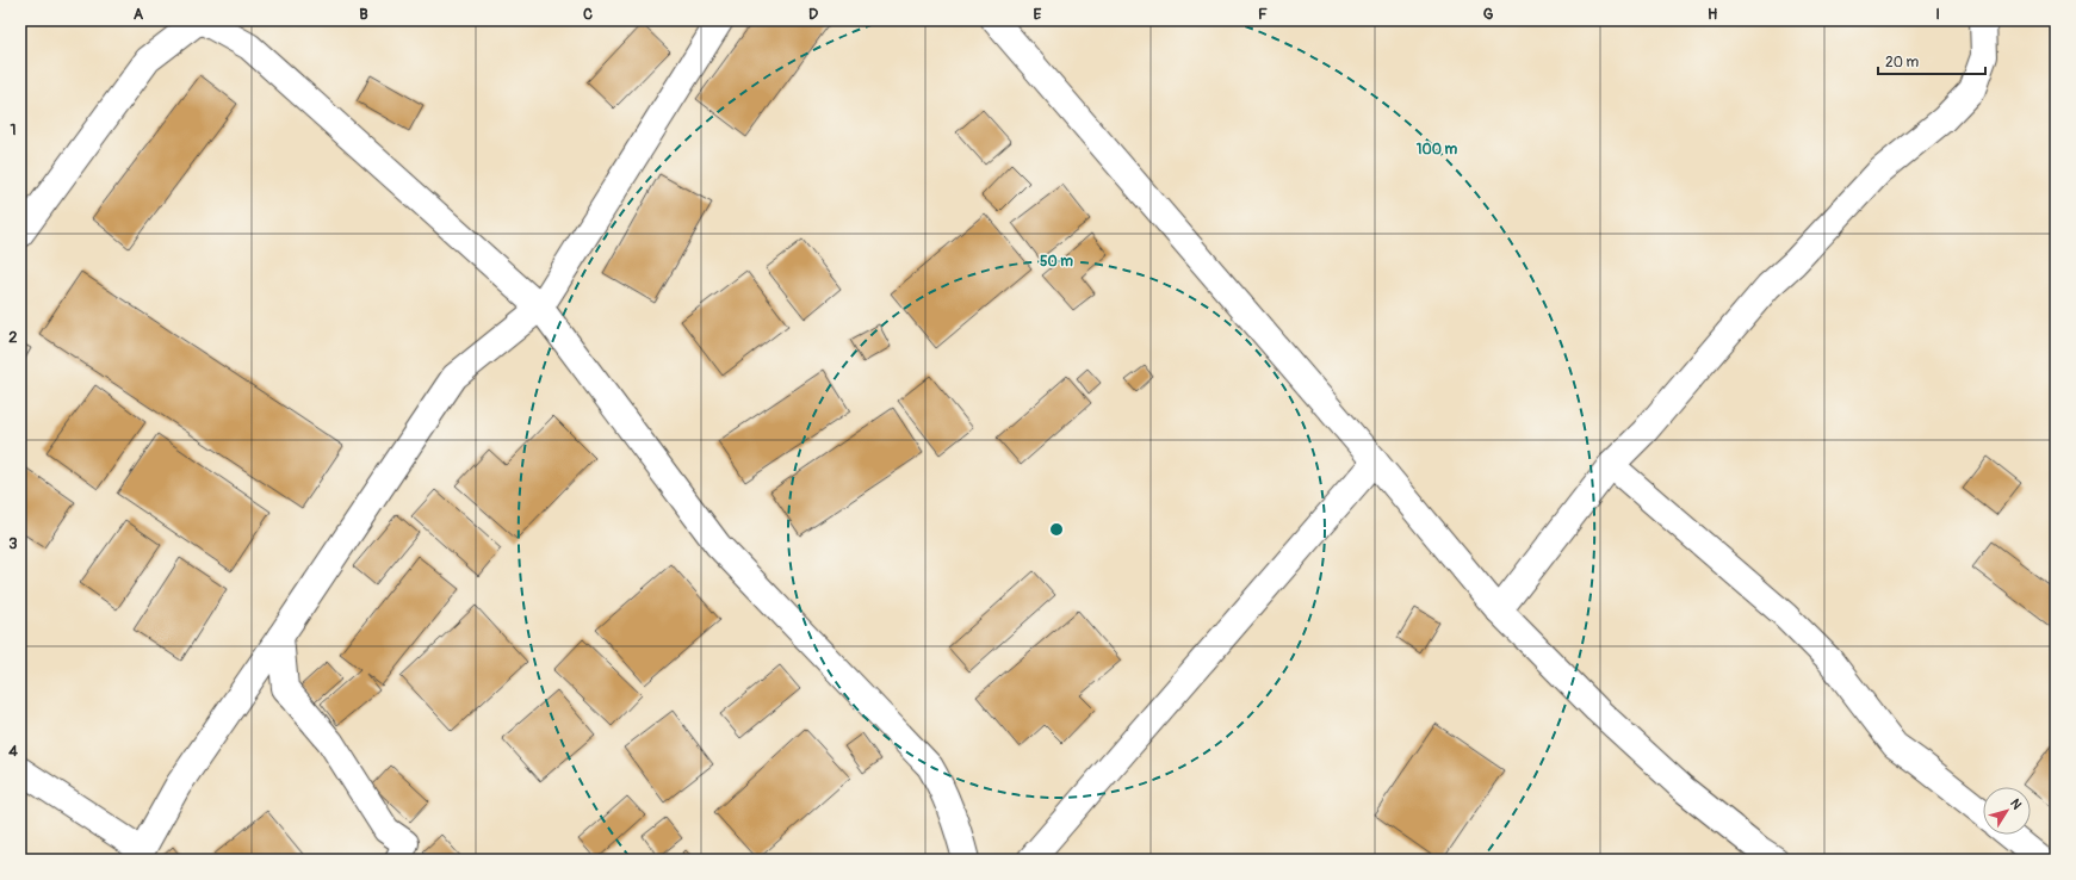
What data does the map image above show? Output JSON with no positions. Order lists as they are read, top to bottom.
{
  "scale_bar": "20 m",
  "north": "top right",
  "grid": {
    "columns": [
      "A",
      "B",
      "C",
      "D",
      "E",
      "F",
      "G",
      "H",
      "I"
    ],
    "rows": [
      "1",
      "2",
      "3",
      "4"
    ]
  },
  "rings": ["100 m", "50 m"]
}
